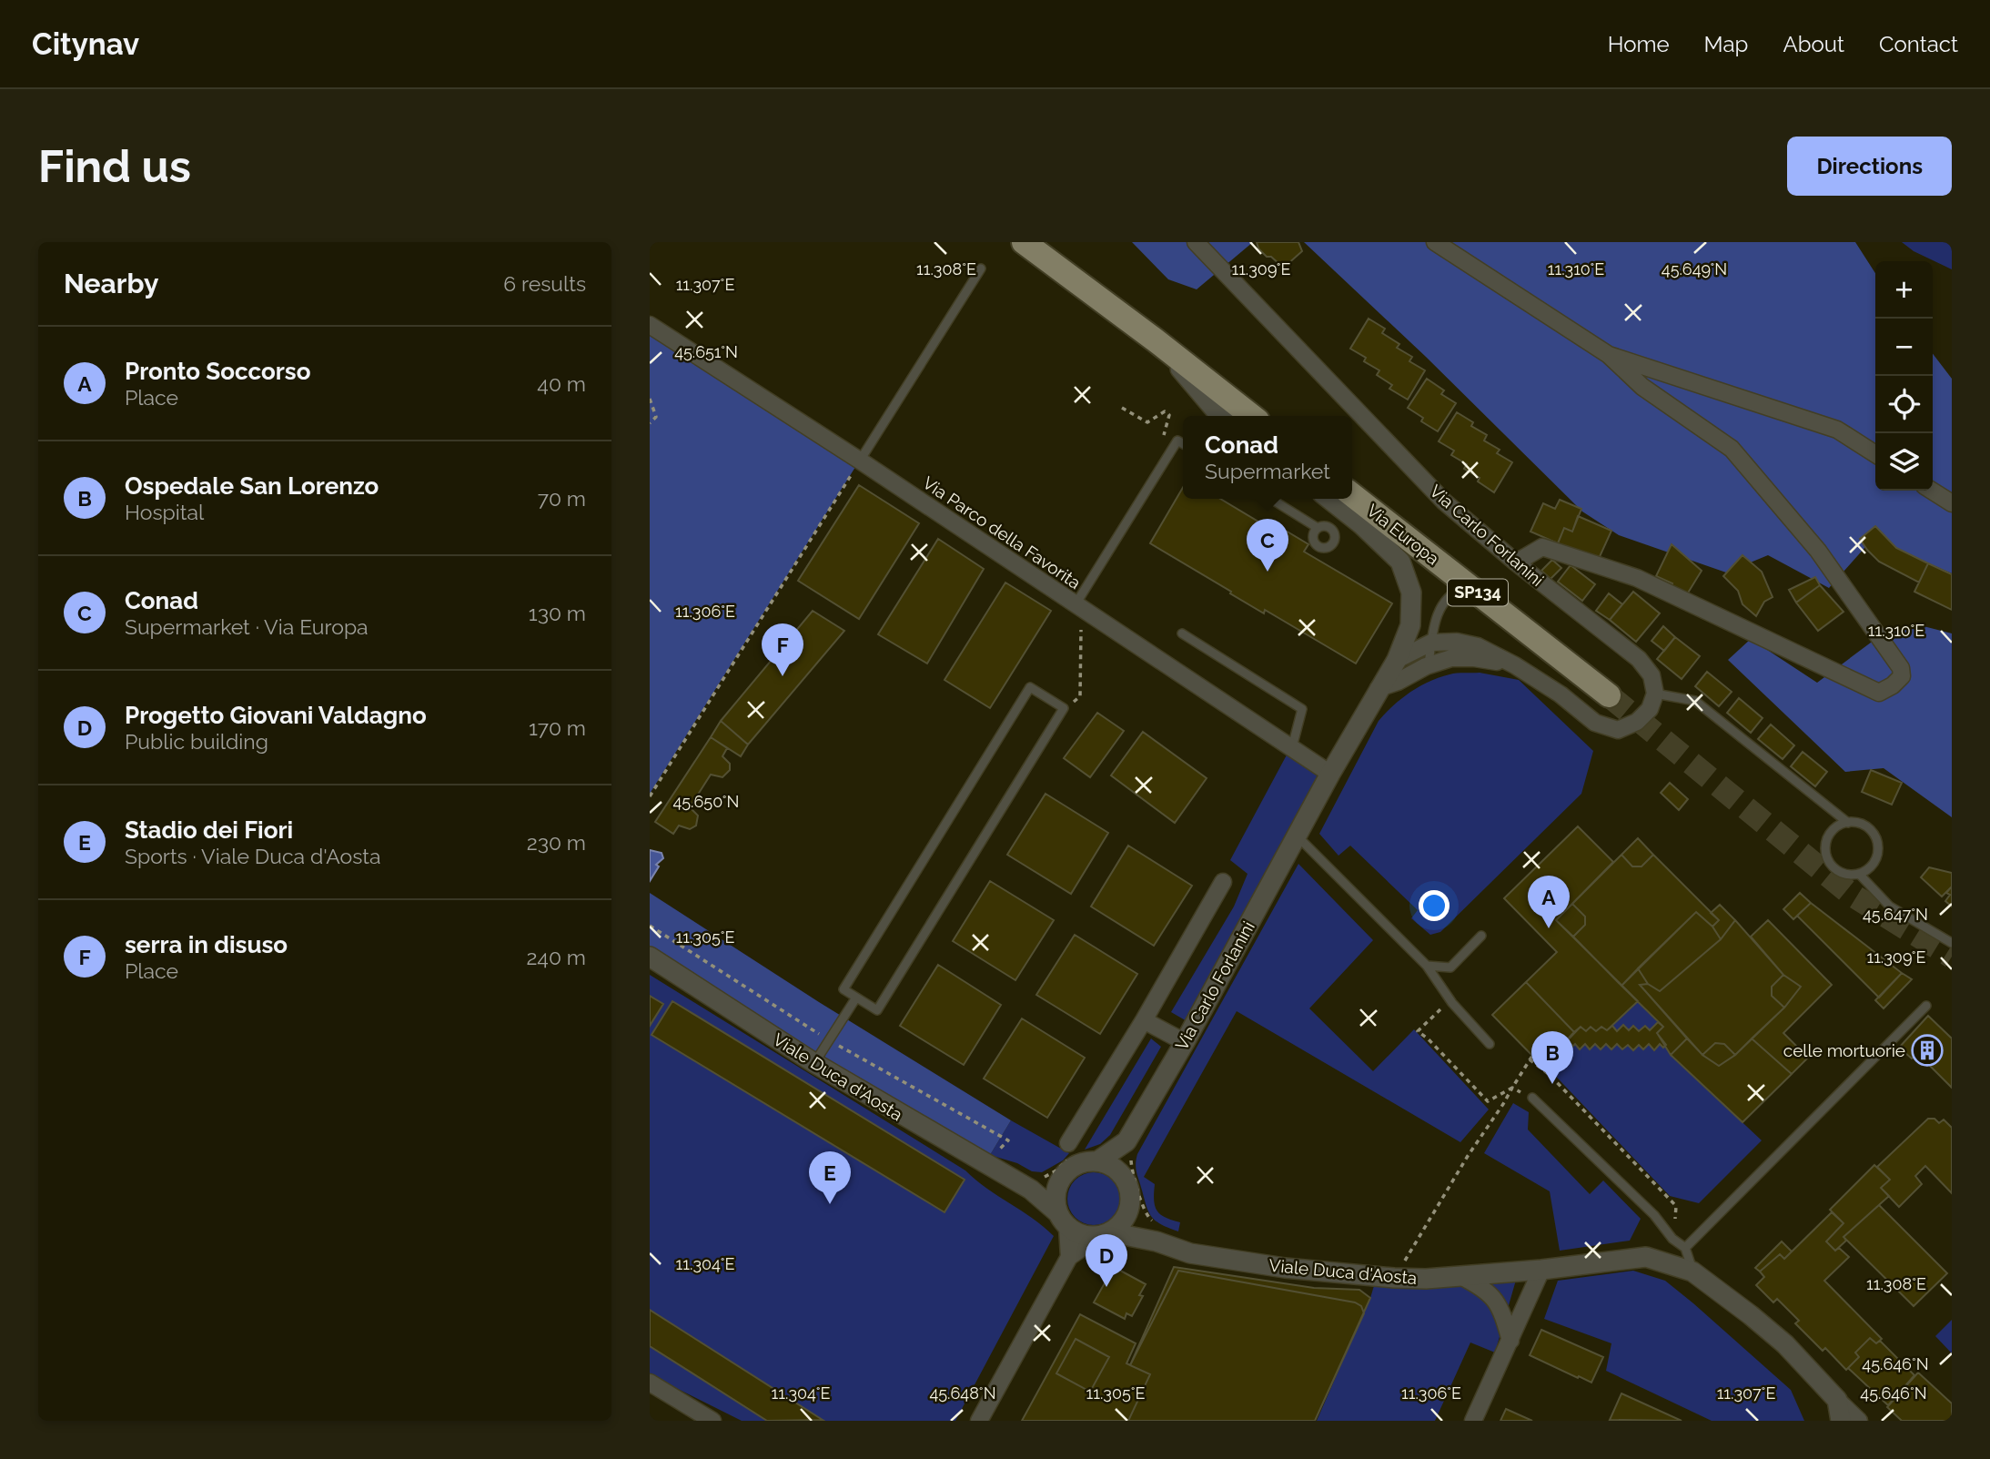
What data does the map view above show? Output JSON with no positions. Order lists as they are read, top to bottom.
{
  "streets": {
    "main road": ["Via Europa", "SP134"],
    "street": ["Via Parco della Favorita", "Via Carlo Forlanini", "Viale Duca d'Aosta"]
  },
  "crossings": [
    ["Via Parco della Favorita", "Via Carlo Forlanini"]
  ],
  "places": {
    "building": ["celle mortuorie"]
  },
  "page": {
    "header": "Citynav",
    "nav": [
      "Home",
      "Map",
      "About",
      "Contact"
    ],
    "buttons": "Directions",
    "title": "Find us",
    "heading": ["Nearby", "6 results"],
    "map_buttons": ["+", "−"],
    "list": [
      {
        "mark": "A",
        "name": "Pronto Soccorso",
        "note": "Place",
        "value": "40 m"
      },
      {
        "mark": "B",
        "name": "Ospedale San Lorenzo",
        "note": "Hospital",
        "value": "70 m"
      },
      {
        "mark": "C",
        "name": "Conad",
        "note": "Supermarket · Via Europa",
        "value": "130 m"
      },
      {
        "mark": "D",
        "name": "Progetto Giovani Valdagno",
        "note": "Public building",
        "value": "170 m"
      },
      {
        "mark": "E",
        "name": "Stadio dei Fiori",
        "note": "Sports · Viale Duca d'Aosta",
        "value": "230 m"
      },
      {
        "mark": "F",
        "name": "serra in disuso",
        "note": "Place",
        "value": "240 m"
      }
    ],
    "popup": ["Conad", "Supermarket"],
    "pins": [
      "C",
      "F",
      "A",
      "B",
      "E",
      "D"
    ]
  },
  "coordinates": [
    "45.649°N",
    "11.308°E",
    "11.309°E",
    "11.310°E",
    "11.307°E",
    "45.651°N",
    "11.306°E",
    "45.650°N",
    "45.647°N",
    "11.305°E",
    "11.304°E",
    "45.646°N",
    "45.648°N"
  ]
}
